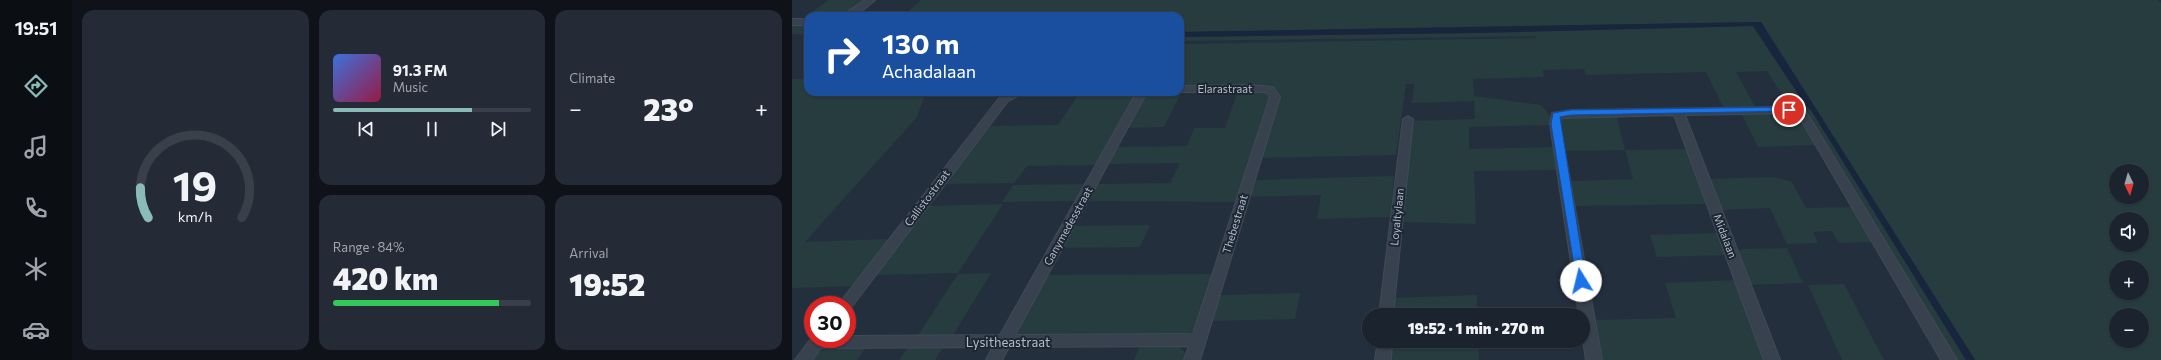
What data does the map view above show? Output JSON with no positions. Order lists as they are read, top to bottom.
{
  "streets": {
    "street": [
      "Elarastraat",
      "Callistostraat",
      "Loyaltylaan",
      "Thebestraat",
      "Ganymedesstraat",
      "Midalaan",
      "Lysitheastraat"
    ]
  },
  "crossings": [
    ["Elarastraat", "Thebestraat"],
    ["Thebestraat", "Lysitheastraat"],
    ["Ganymedesstraat", "Lysitheastraat"]
  ],
  "north": "bottom",
  "page": {
    "tabs": "19:51",
    "tile": [
      "Climate",
      ["Range · 84%", "420 km"],
      ["Arrival", "19:52"]
    ],
    "turn": ["130 m", "Achadalaan"],
    "song": ["91.3 FM", "Music"],
    "heat": ["−", "23°", "+"],
    "map_buttons": ["+", "−"],
    "limit": "30",
    "trip": "19:52 · 1 min · 270 m",
    "gauge": ["19", "km/h"]
  }
}
